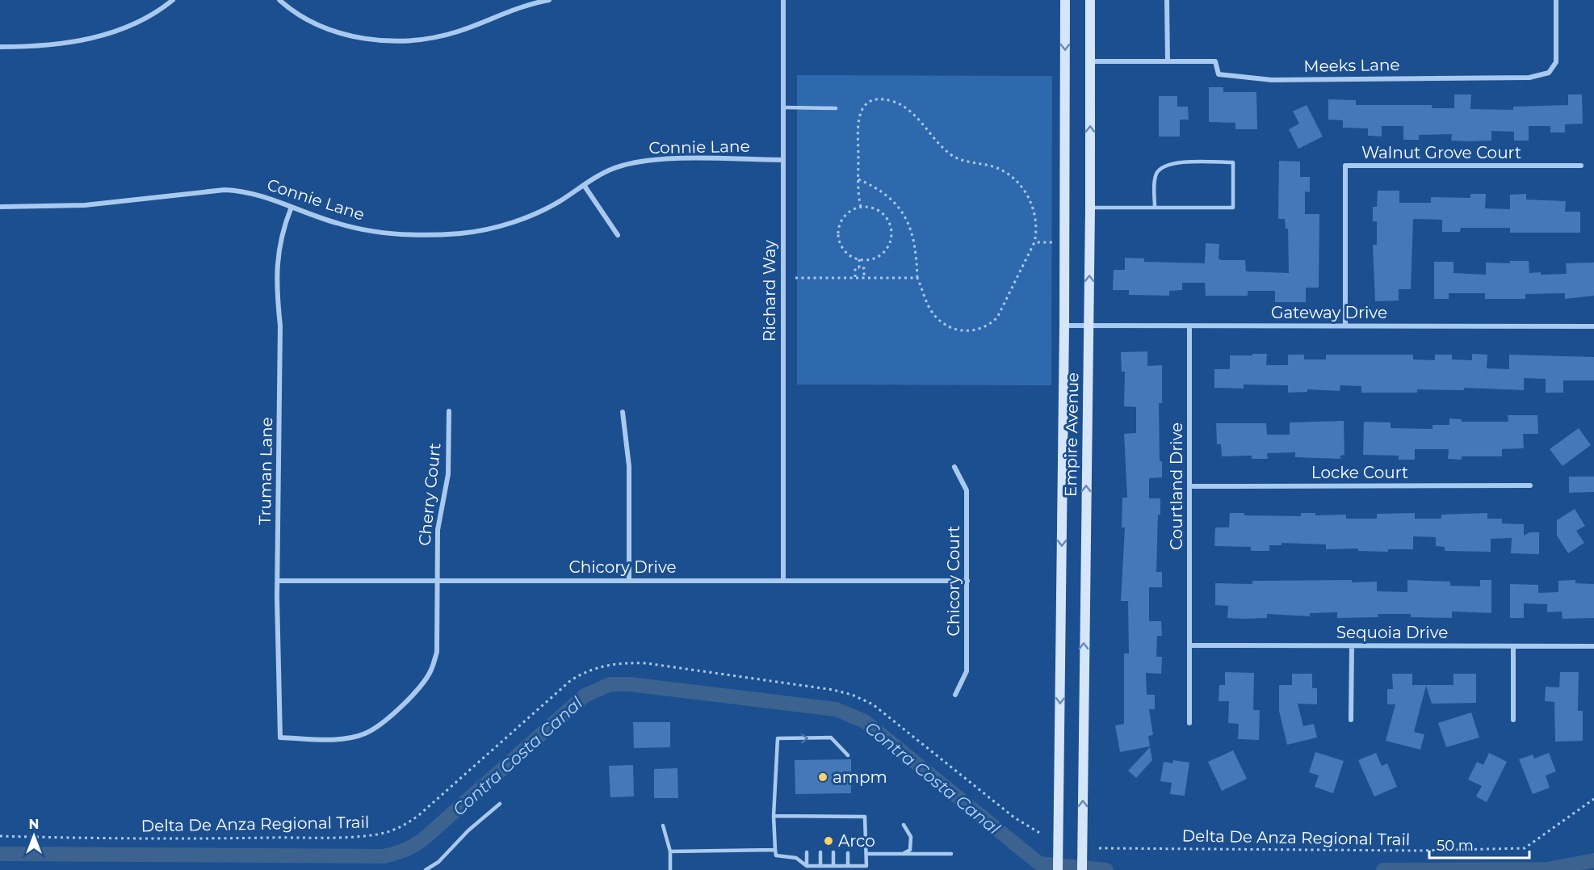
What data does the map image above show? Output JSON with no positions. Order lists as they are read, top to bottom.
{
  "streets": {
    "main road": ["Empire Avenue"],
    "street": [
      "Meeks Lane",
      "Connie Lane",
      "Walnut Grove Court",
      "Richard Way",
      "Gateway Drive",
      "Truman Lane",
      "Locke Court",
      "Courtland Drive",
      "Cherry Court",
      "Chicory Drive",
      "Chicory Court",
      "Sequoia Drive"
    ],
    "path": ["Delta De Anza Regional Trail"]
  },
  "crossings": [
    ["Meeks Lane", "Empire Avenue"],
    ["Connie Lane", "Richard Way"],
    ["Connie Lane", "Truman Lane"],
    ["Walnut Grove Court", "Gateway Drive"],
    ["Richard Way", "Chicory Drive"],
    ["Gateway Drive", "Empire Avenue"],
    ["Gateway Drive", "Courtland Drive"],
    ["Truman Lane", "Cherry Court"],
    ["Truman Lane", "Chicory Drive"],
    ["Locke Court", "Courtland Drive"],
    ["Courtland Drive", "Sequoia Drive"],
    ["Cherry Court", "Chicory Drive"],
    ["Chicory Drive", "Chicory Court"]
  ],
  "water": ["Contra Costa Canal"],
  "places": ["ampm", "Arco"],
  "scale_bar": "50 m",
  "north": "top"
}
